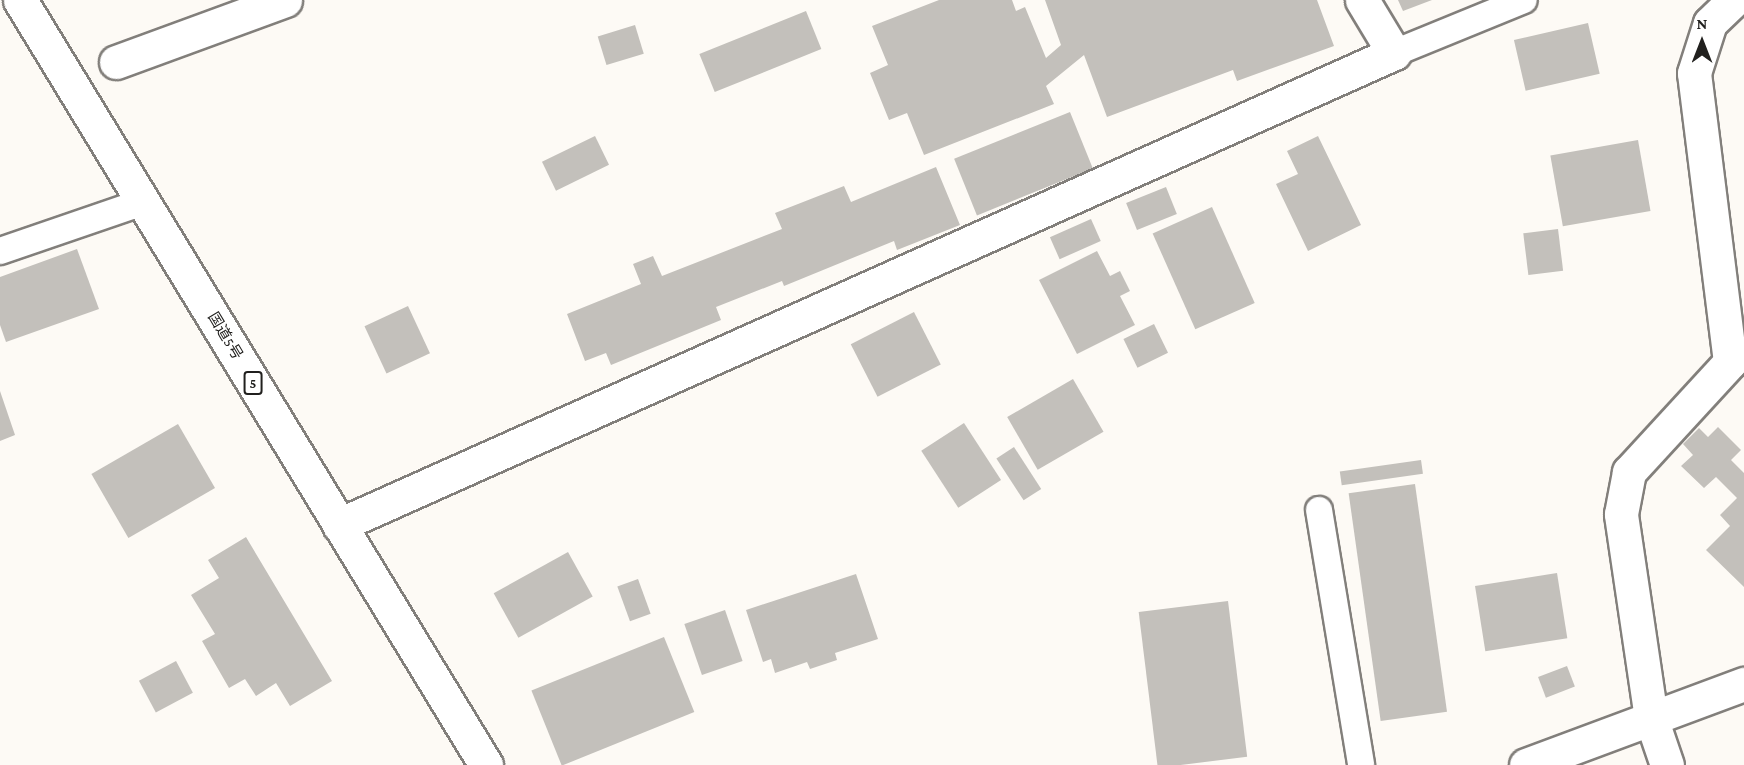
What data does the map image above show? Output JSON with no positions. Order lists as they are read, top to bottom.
{
  "streets": {
    "main road": ["国道5号", "5"]
  },
  "north": "top"
}
